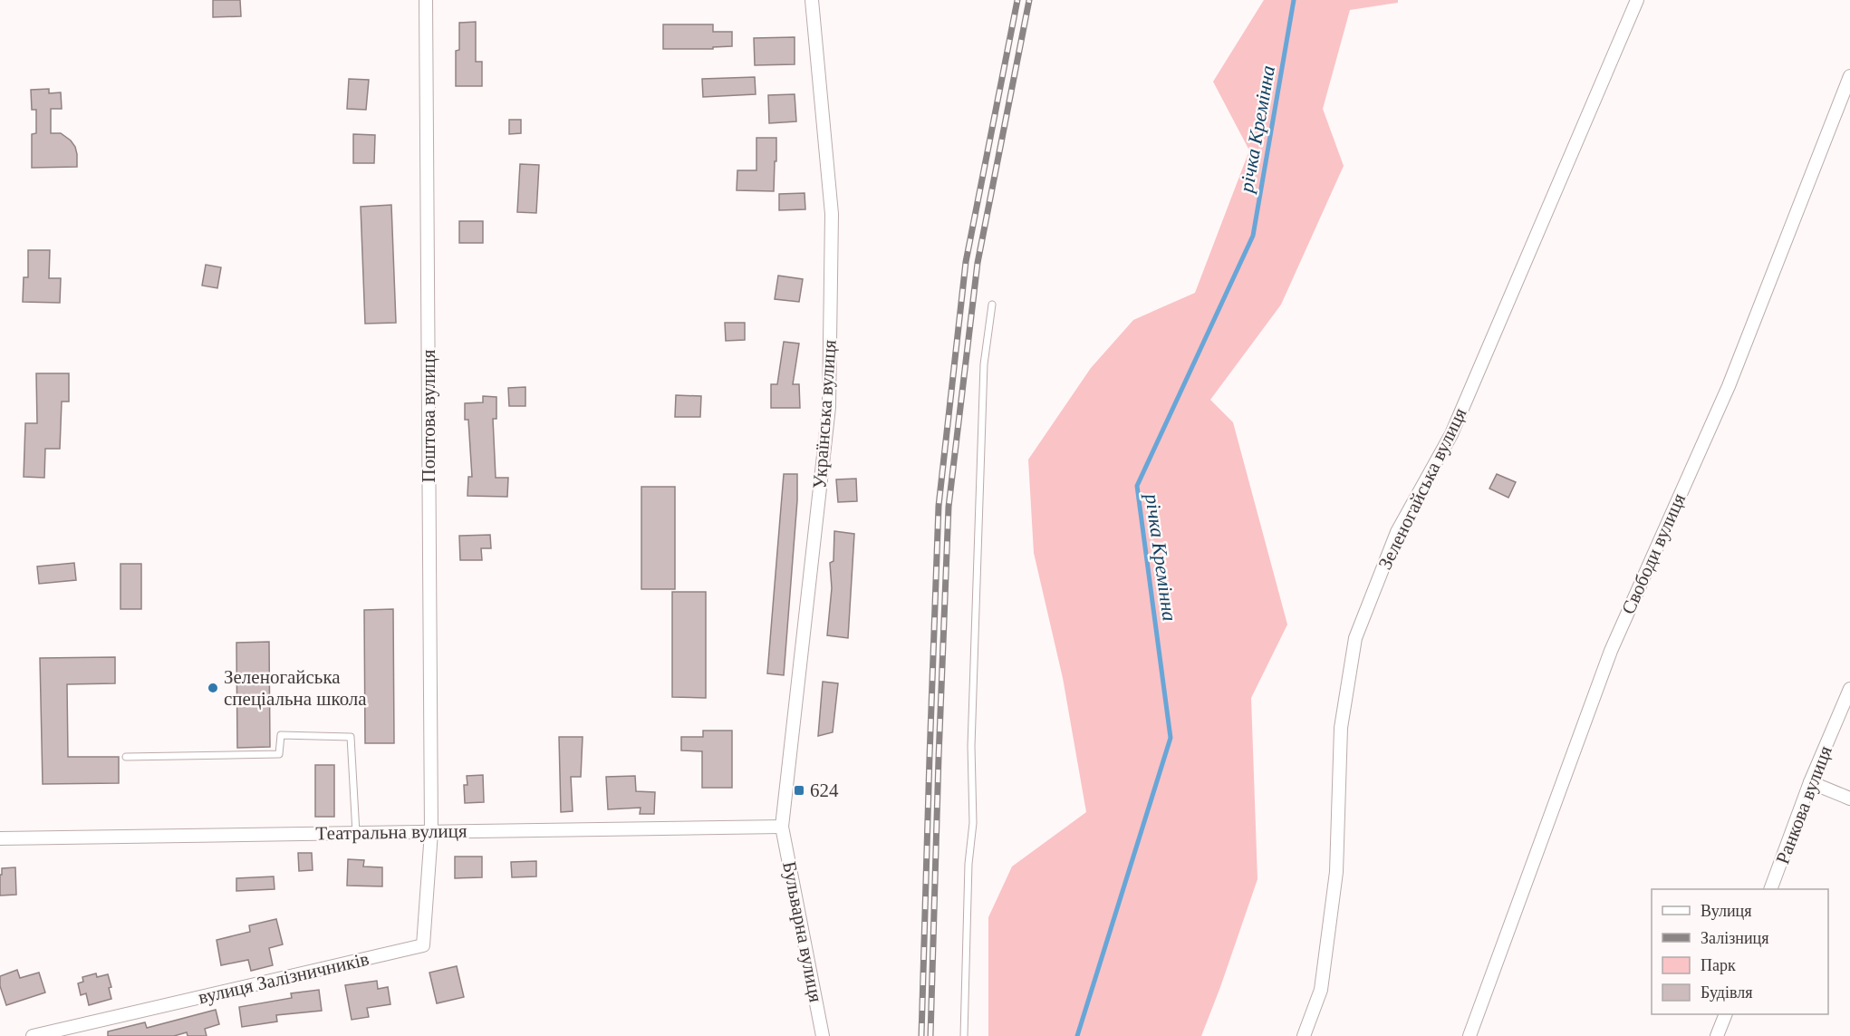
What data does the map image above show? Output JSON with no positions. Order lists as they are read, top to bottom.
{
  "streets": {
    "street": [
      "Українська вулиця",
      "Поштова вулиця",
      "Зеленогайська вулиця",
      "Свободи вулиця",
      "Ранкова вулиця",
      "Театральна вулиця",
      "Бульварна вулиця",
      "вулиця Залізничників"
    ]
  },
  "crossings": [
    ["Українська вулиця", "Театральна вулиця"],
    ["Українська вулиця", "Бульварна вулиця"],
    ["Поштова вулиця", "Театральна вулиця"],
    ["Поштова вулиця", "вулиця Залізничників"],
    ["Театральна вулиця", "Бульварна вулиця"],
    ["Театральна вулиця", "вулиця Залізничників"]
  ],
  "water": ["річка Кремінна"],
  "places": {
    "other": ["Зеленогайська спеціальна школа"],
    "transit": ["624"]
  },
  "legend": [
    "Вулиця",
    "Залізниця",
    "Парк",
    "Будівля"
  ]
}
